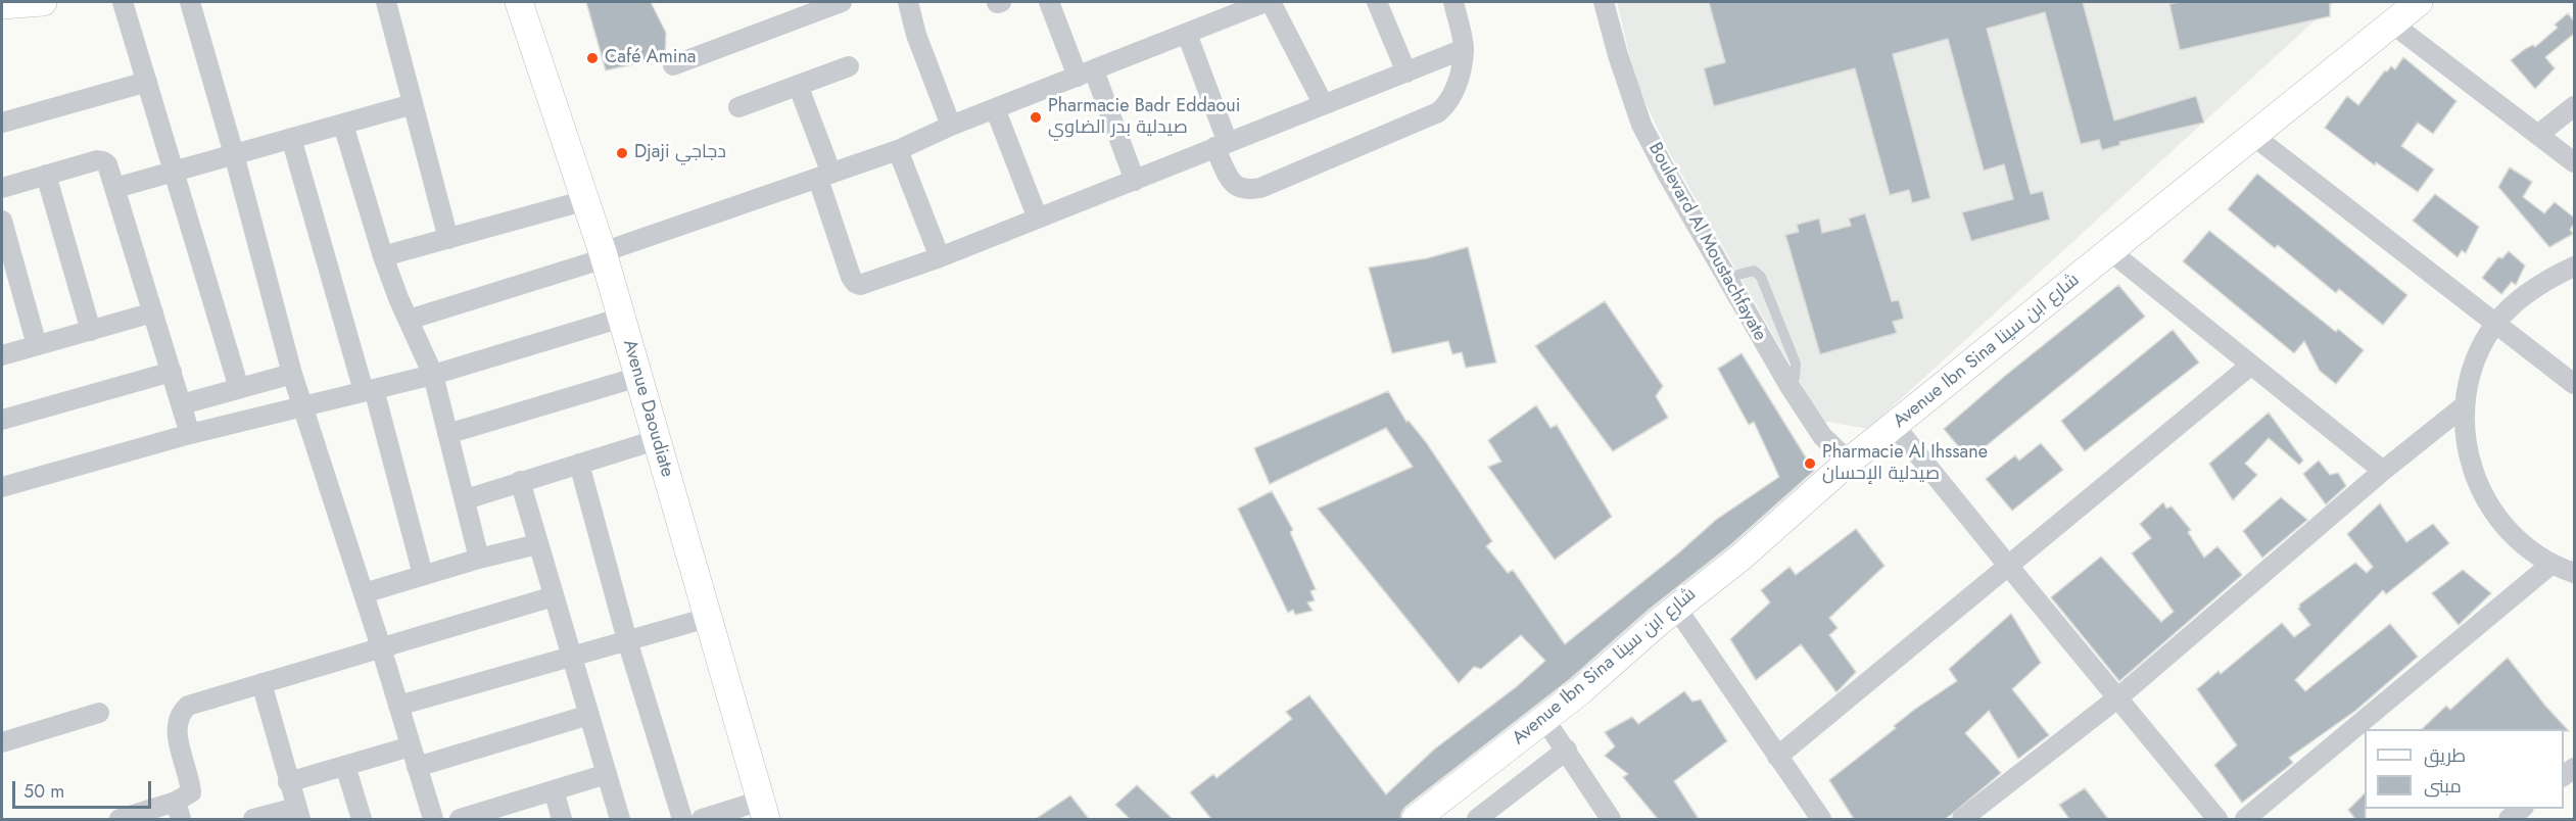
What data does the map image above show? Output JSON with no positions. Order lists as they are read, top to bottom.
{
  "streets": {
    "street": ["Boulevard Al Moustachfayate", "Avenue Ibn Sina شارع ابن سينا", "Avenue Daoudiate"]
  },
  "crossings": [
    ["Boulevard Al Moustachfayate", "Avenue Ibn Sina شارع ابن سينا"]
  ],
  "places": [
    "Café Amina",
    "Pharmacie Badr Eddaoui صيدلية بدر الضاوي",
    "Djaji دجاجي",
    "Pharmacie Al Ihssane صيدلية الإحسان"
  ],
  "legend": ["طريق", "مبنى"],
  "scale_bar": "50 m"
}
